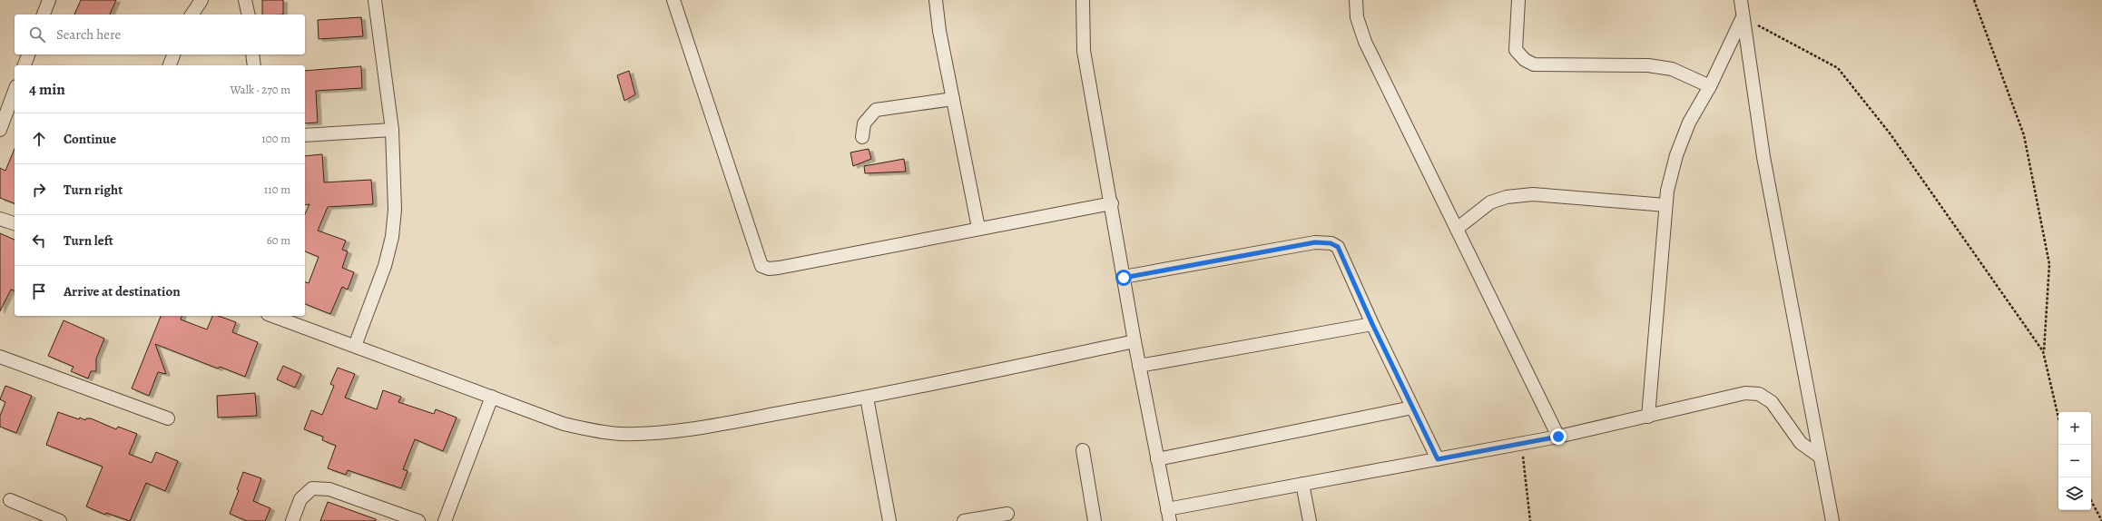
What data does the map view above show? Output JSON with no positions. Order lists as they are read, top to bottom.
{
  "page": {
    "search": "Search here",
    "heading": ["4 min", "Walk · 270 m"],
    "list": [
      ["Continue", "100 m"],
      ["Turn right", "110 m"],
      ["Turn left", "60 m"],
      "Arrive at destination"
    ],
    "map_buttons": ["+", "−"]
  }
}
